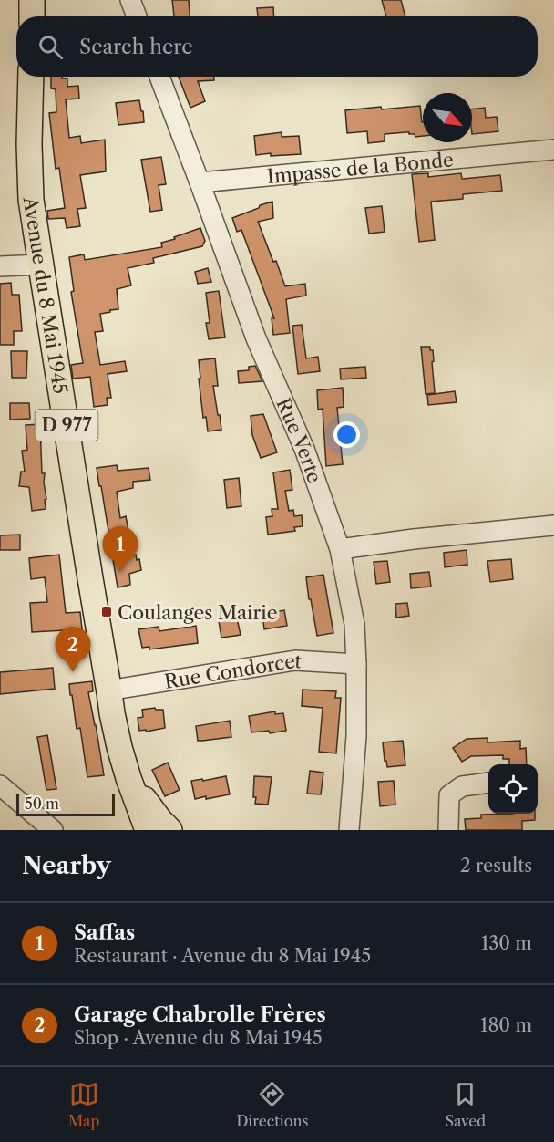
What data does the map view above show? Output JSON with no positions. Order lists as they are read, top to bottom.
{
  "streets": {
    "main road": ["Avenue du 8 Mai 1945", "D 977"],
    "street": ["Impasse de la Bonde", "Rue Verte", "Rue Condorcet"]
  },
  "crossings": [
    ["Impasse de la Bonde", "Rue Verte"],
    ["Avenue du 8 Mai 1945", "Rue Condorcet"],
    ["Rue Verte", "Rue Condorcet"]
  ],
  "places": {
    "transit": ["Coulanges Mairie"]
  },
  "scale_bar": "50 m",
  "north": "bottom right",
  "page": {
    "search": "Search here",
    "pins": ["1", "2"],
    "scale": "50 m",
    "heading": ["Nearby", "2 results"],
    "list": [
      {
        "mark": "1",
        "name": "Saffas",
        "note": "Restaurant · Avenue du 8 Mai 1945",
        "value": "130 m"
      },
      {
        "mark": "2",
        "name": "Garage Chabrolle Frères",
        "note": "Shop · Avenue du 8 Mai 1945",
        "value": "180 m"
      }
    ],
    "nav": ["Map", "Directions", "Saved"]
  }
}
